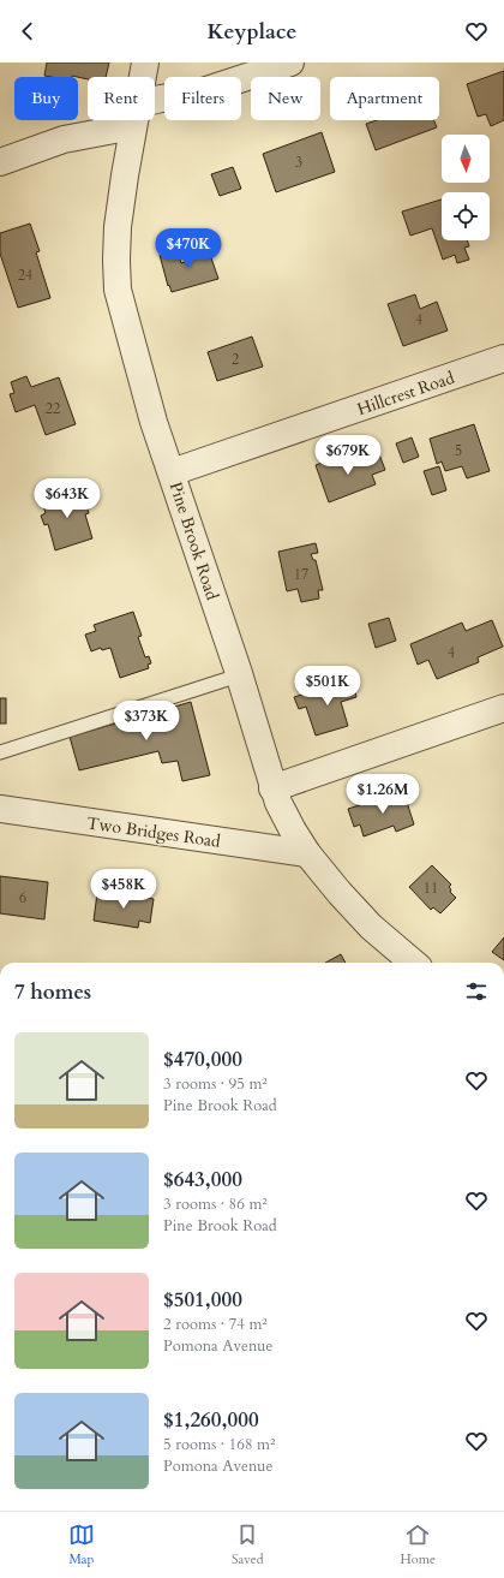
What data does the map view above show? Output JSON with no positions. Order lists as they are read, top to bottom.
{
  "streets": {
    "street": ["Hillcrest Road", "Pine Brook Road", "Two Bridges Road"]
  },
  "crossings": [
    ["Hillcrest Road", "Pine Brook Road"],
    ["Pine Brook Road", "Two Bridges Road"]
  ],
  "house_numbers": [
    "3",
    "24",
    "4",
    "2",
    "22",
    "5",
    "17",
    "4",
    "11",
    "6"
  ],
  "north": "bottom",
  "page": {
    "header": "Keyplace",
    "chip": [
      "Buy",
      "Rent",
      "Filters",
      "New",
      "Apartment"
    ],
    "price": [
      "$470K",
      "$679K",
      "$643K",
      "$501K",
      "$373K",
      "$1.26M",
      "$458K"
    ],
    "heading": "7 homes",
    "list": [
      {
        "name": "$470,000",
        "note": "3 rooms · 95 m² · Pine Brook Road"
      },
      {
        "name": "$643,000",
        "note": "3 rooms · 86 m² · Pine Brook Road"
      },
      {
        "name": "$501,000",
        "note": "2 rooms · 74 m² · Pomona Avenue"
      },
      {
        "name": "$1,260,000",
        "note": "5 rooms · 168 m² · Pomona Avenue"
      }
    ],
    "tabs": ["Map", "Saved", "Home"]
  }
}
